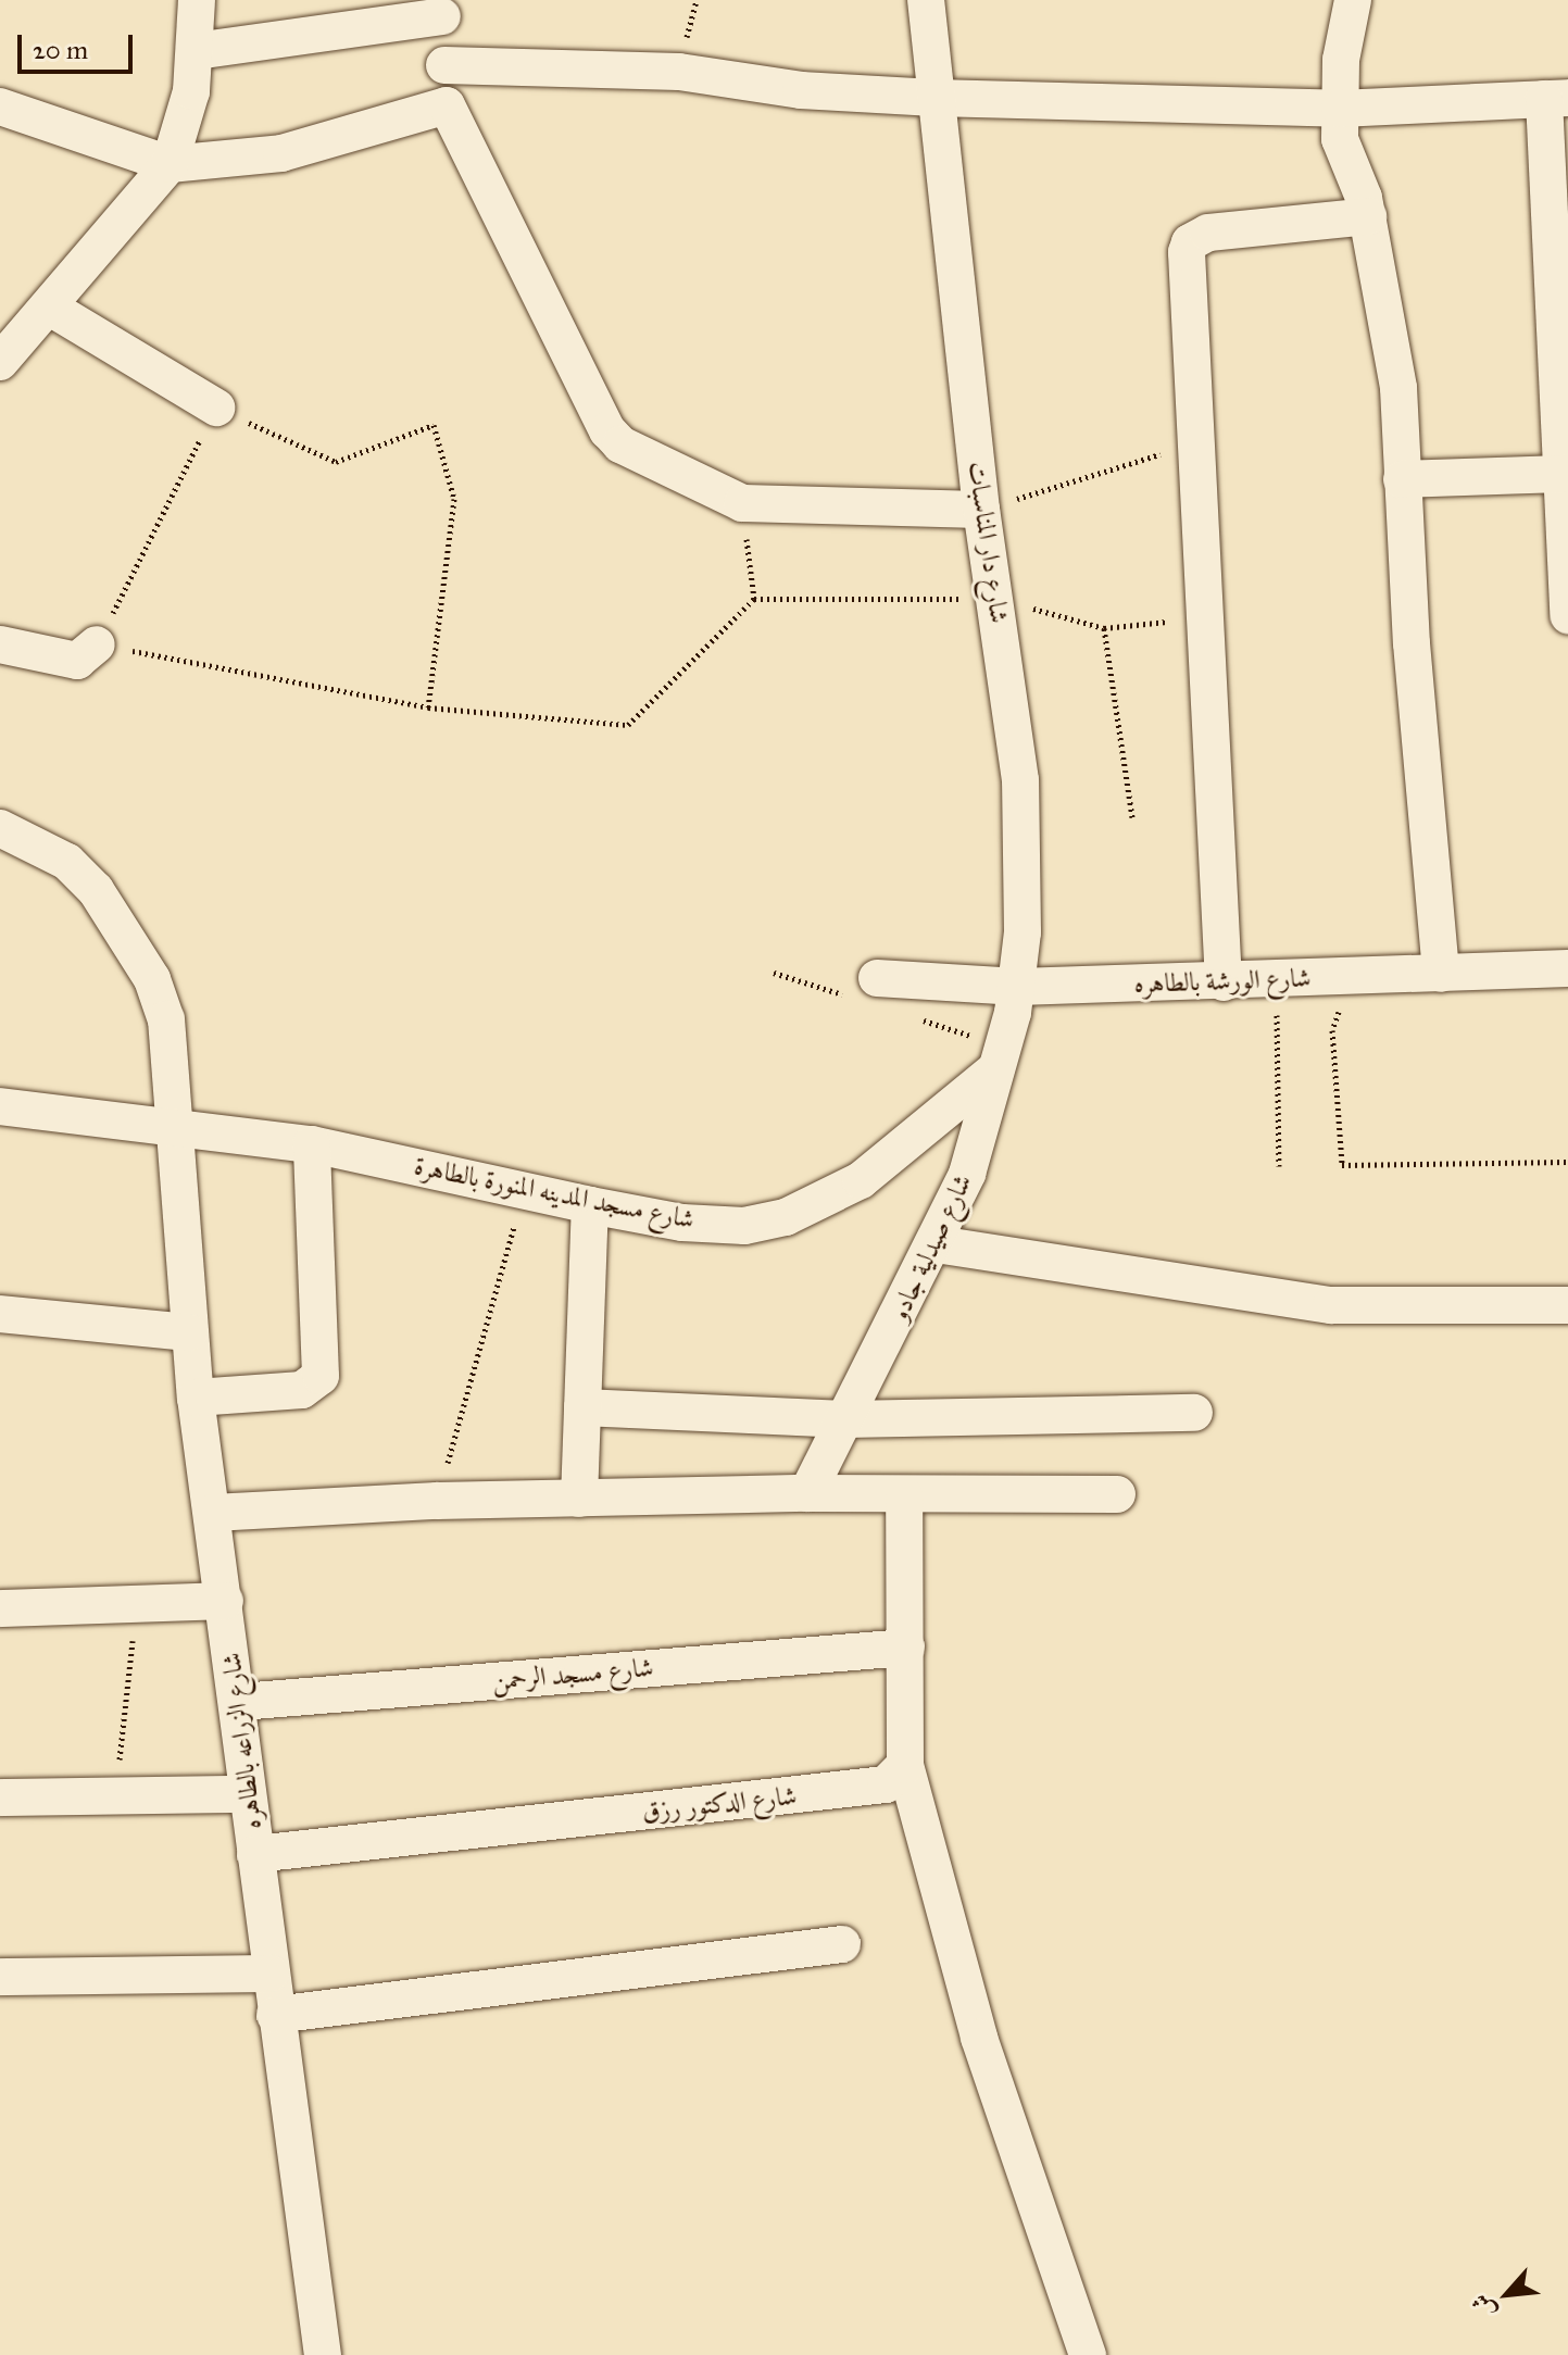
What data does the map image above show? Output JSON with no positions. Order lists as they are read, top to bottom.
{
  "streets": {
    "street": [
      "شارع دار المناسبات",
      "شارع الورشة بالطاهره",
      "شارع مسجد المدينه المنورة بالطاهرة",
      "شارع صيدلية جادو",
      "شارع مسجد الرحمن",
      "شارع الزراعه بالطاهره",
      "شارع الدكتور رزق"
    ]
  },
  "crossings": [
    ["شارع دار المناسبات", "شارع الورشة بالطاهره"],
    ["شارع دار المناسبات", "شارع صيدلية جادو"],
    ["شارع الورشة بالطاهره", "شارع صيدلية جادو"],
    ["شارع مسجد المدينه المنورة بالطاهرة", "شارع صيدلية جادو"],
    ["شارع مسجد المدينه المنورة بالطاهرة", "شارع الزراعه بالطاهره"],
    ["شارع مسجد الرحمن", "شارع الزراعه بالطاهره"],
    ["شارع الزراعه بالطاهره", "شارع الدكتور رزق"]
  ],
  "scale_bar": "20 m",
  "north": "bottom left"
}
